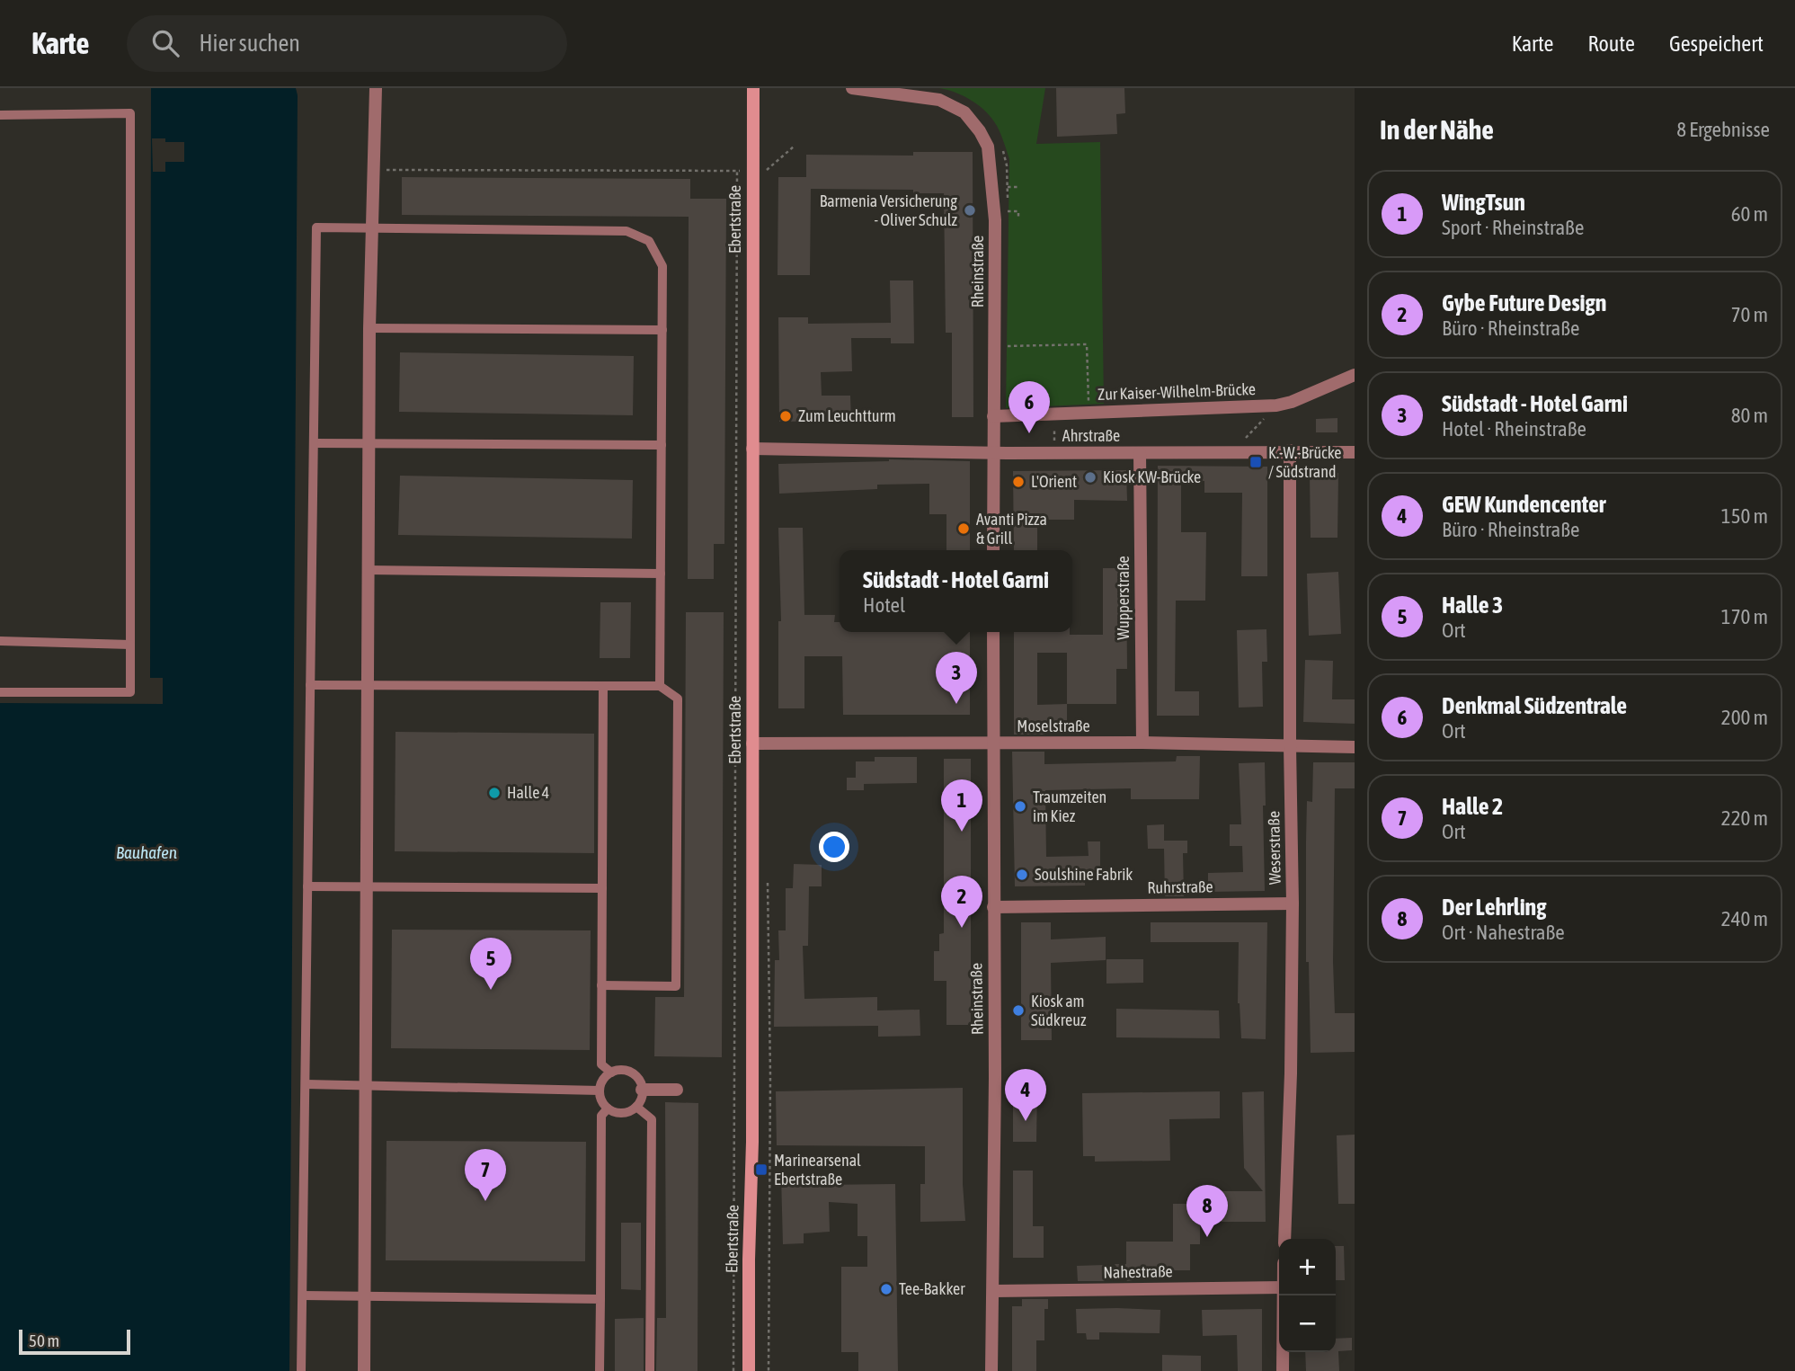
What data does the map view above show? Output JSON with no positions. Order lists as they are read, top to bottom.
{
  "streets": {
    "street": [
      "Ebertstraße",
      "Rheinstraße",
      "Zur Kaiser-Wilhelm-Brücke",
      "Ahrstraße",
      "Wupperstraße",
      "Moselstraße",
      "Weserstraße",
      "Ruhrstraße",
      "Nahestraße"
    ]
  },
  "crossings": [
    ["Ebertstraße", "Ahrstraße"],
    ["Ebertstraße", "Moselstraße"],
    ["Rheinstraße", "Zur Kaiser-Wilhelm-Brücke"],
    ["Rheinstraße", "Ahrstraße"],
    ["Rheinstraße", "Moselstraße"],
    ["Rheinstraße", "Ruhrstraße"],
    ["Rheinstraße", "Nahestraße"],
    ["Ahrstraße", "Wupperstraße"],
    ["Ahrstraße", "Weserstraße"],
    ["Wupperstraße", "Moselstraße"],
    ["Moselstraße", "Weserstraße"],
    ["Weserstraße", "Ruhrstraße"]
  ],
  "water": ["Bauhafen"],
  "places": {
    "other": [
      "Barmenia Versicherung - Oliver Schulz",
      "Zum Leuchtturm",
      "Kiosk KW-Brücke",
      "L'Orient",
      "Avanti Pizza & Grill",
      "Halle 4",
      "Traumzeiten im Kiez",
      "Soulshine Fabrik",
      "Kiosk am Südkreuz",
      "Tee-Bakker"
    ],
    "transit": ["K.-W.-Brücke / Südstrand", "Marinearsenal Ebertstraße"]
  },
  "scale_bar": "50 m",
  "page": {
    "header": "Karte",
    "search": "Hier suchen",
    "nav": ["Karte", "Route", "Gespeichert"],
    "heading": ["In der Nähe", "8 Ergebnisse"],
    "list": [
      {
        "mark": "1",
        "name": "WingTsun",
        "note": "Sport · Rheinstraße",
        "value": "60 m"
      },
      {
        "mark": "2",
        "name": "Gybe Future Design",
        "note": "Büro · Rheinstraße",
        "value": "70 m"
      },
      {
        "mark": "3",
        "name": "Südstadt - Hotel Garni",
        "note": "Hotel · Rheinstraße",
        "value": "80 m"
      },
      {
        "mark": "4",
        "name": "GEW Kundencenter",
        "note": "Büro · Rheinstraße",
        "value": "150 m"
      },
      {
        "mark": "5",
        "name": "Halle 3",
        "note": "Ort",
        "value": "170 m"
      },
      {
        "mark": "6",
        "name": "Denkmal Südzentrale",
        "note": "Ort",
        "value": "200 m"
      },
      {
        "mark": "7",
        "name": "Halle 2",
        "note": "Ort",
        "value": "220 m"
      },
      {
        "mark": "8",
        "name": "Der Lehrling",
        "note": "Ort · Nahestraße",
        "value": "240 m"
      }
    ],
    "pins": [
      "6",
      "3",
      "1",
      "2",
      "5",
      "4",
      "7",
      "8"
    ],
    "popup": ["Südstadt - Hotel Garni", "Hotel"],
    "map_buttons": ["+", "−"],
    "scale": "50 m"
  }
}
